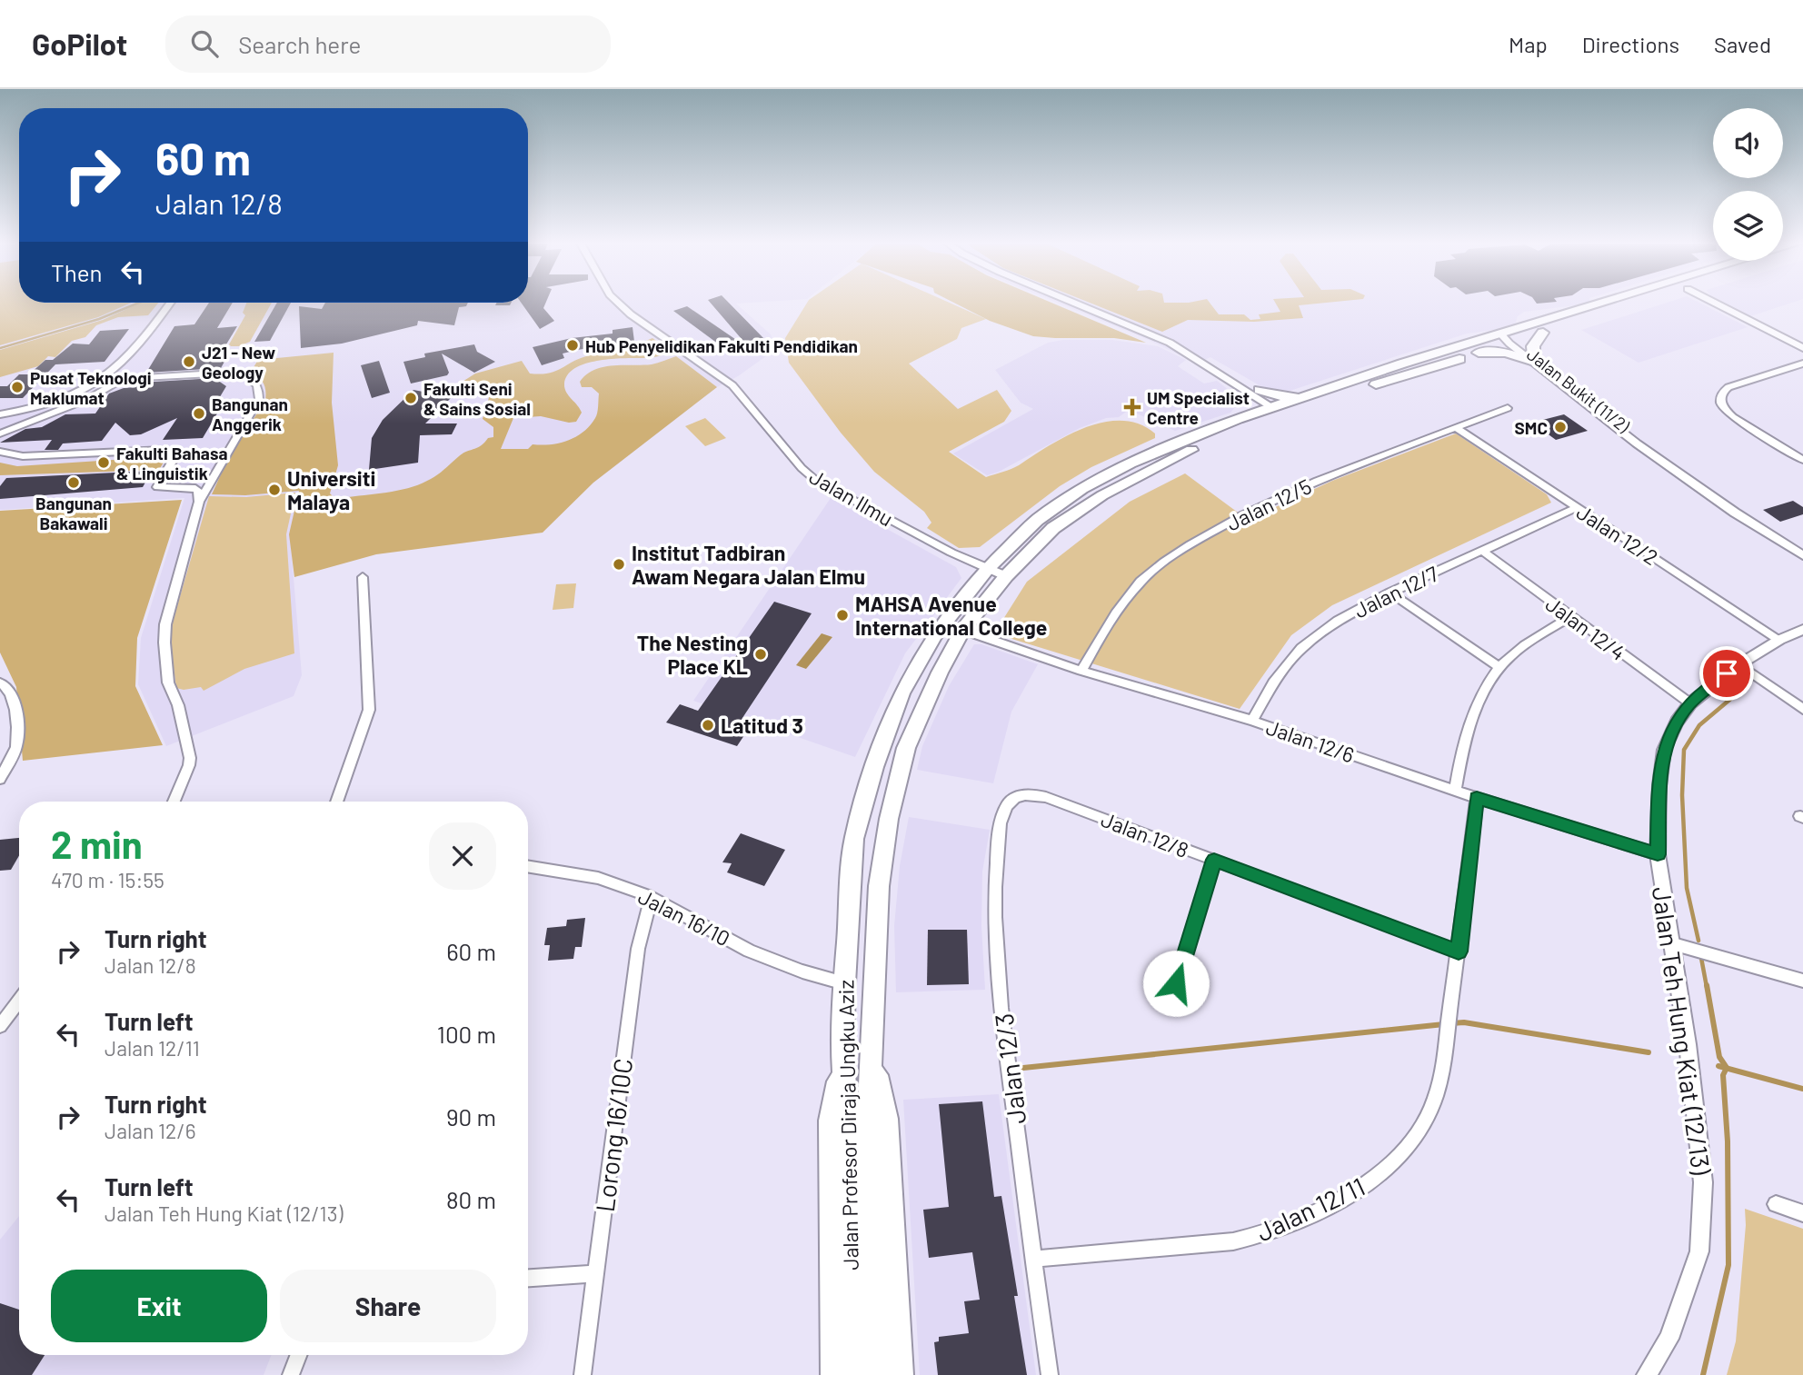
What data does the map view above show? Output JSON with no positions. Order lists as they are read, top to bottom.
{
  "streets": {
    "main road": ["Jalan Profesor Diraja Ungku Aziz"],
    "street": [
      "Jalan Bukit (11/2)",
      "Jalan Ilmu",
      "Jalan 12/5",
      "Jalan 12/2",
      "Jalan 12/7",
      "Jalan 12/4",
      "Jalan 12/6",
      "Jalan 12/8",
      "Jalan 16/10",
      "Jalan Teh Hung Kiat (12/13)",
      "Jalan 12/3",
      "Lorong 16/10C",
      "Jalan 12/11"
    ]
  },
  "crossings": [
    ["Jalan Bukit (11/2)", "Jalan Profesor Diraja Ungku Aziz"],
    ["Jalan Ilmu", "Jalan Profesor Diraja Ungku Aziz"],
    ["Jalan 12/5", "Jalan 12/2"],
    ["Jalan 12/5", "Jalan 12/6"],
    ["Jalan 12/2", "Jalan 12/7"],
    ["Jalan 12/2", "Jalan Teh Hung Kiat (12/13)"],
    ["Jalan 12/7", "Jalan 12/4"],
    ["Jalan 12/7", "Jalan 12/6"],
    ["Jalan 12/4", "Jalan Teh Hung Kiat (12/13)"],
    ["Jalan 12/6", "Jalan Teh Hung Kiat (12/13)"],
    ["Jalan 12/6", "Jalan Profesor Diraja Ungku Aziz"],
    ["Jalan 12/6", "Jalan 12/11"],
    ["Jalan 12/8", "Jalan 12/3"],
    ["Jalan 12/8", "Jalan 12/11"],
    ["Jalan 16/10", "Jalan Profesor Diraja Ungku Aziz"],
    ["Jalan 16/10", "Lorong 16/10C"],
    ["Jalan 12/3", "Jalan 12/11"]
  ],
  "places": {
    "other": [
      "Hub Penyelidikan Fakulti Pendidikan",
      "J21 - New Geology",
      "Pusat Teknologi Maklumat",
      "Fakulti Seni & Sains Sosial",
      "Bangunan Anggerik",
      "SMC",
      "Fakulti Bahasa & Linguistik",
      "Bangunan Bakawali",
      "Universiti Malaya",
      "Institut Tadbiran Awam Negara Jalan Elmu",
      "MAHSA Avenue International College",
      "The Nesting Place KL",
      "Latitud 3"
    ],
    "health": ["UM Specialist Centre"]
  },
  "page": {
    "header": "GoPilot",
    "search": "Search here",
    "nav": ["Map", "Directions", "Saved"],
    "turn": ["60 m", "Jalan 12/8"],
    "then": "Then",
    "heading": ["2 min", "470 m · 15:55"],
    "list": [
      {
        "name": "Turn right",
        "note": "Jalan 12/8",
        "value": "60 m"
      },
      {
        "name": "Turn left",
        "note": "Jalan 12/11",
        "value": "100 m"
      },
      {
        "name": "Turn right",
        "note": "Jalan 12/6",
        "value": "90 m"
      },
      {
        "name": "Turn left",
        "note": "Jalan Teh Hung Kiat (12/13)",
        "value": "80 m"
      }
    ],
    "buttons": ["Exit", "Share"]
  }
}
